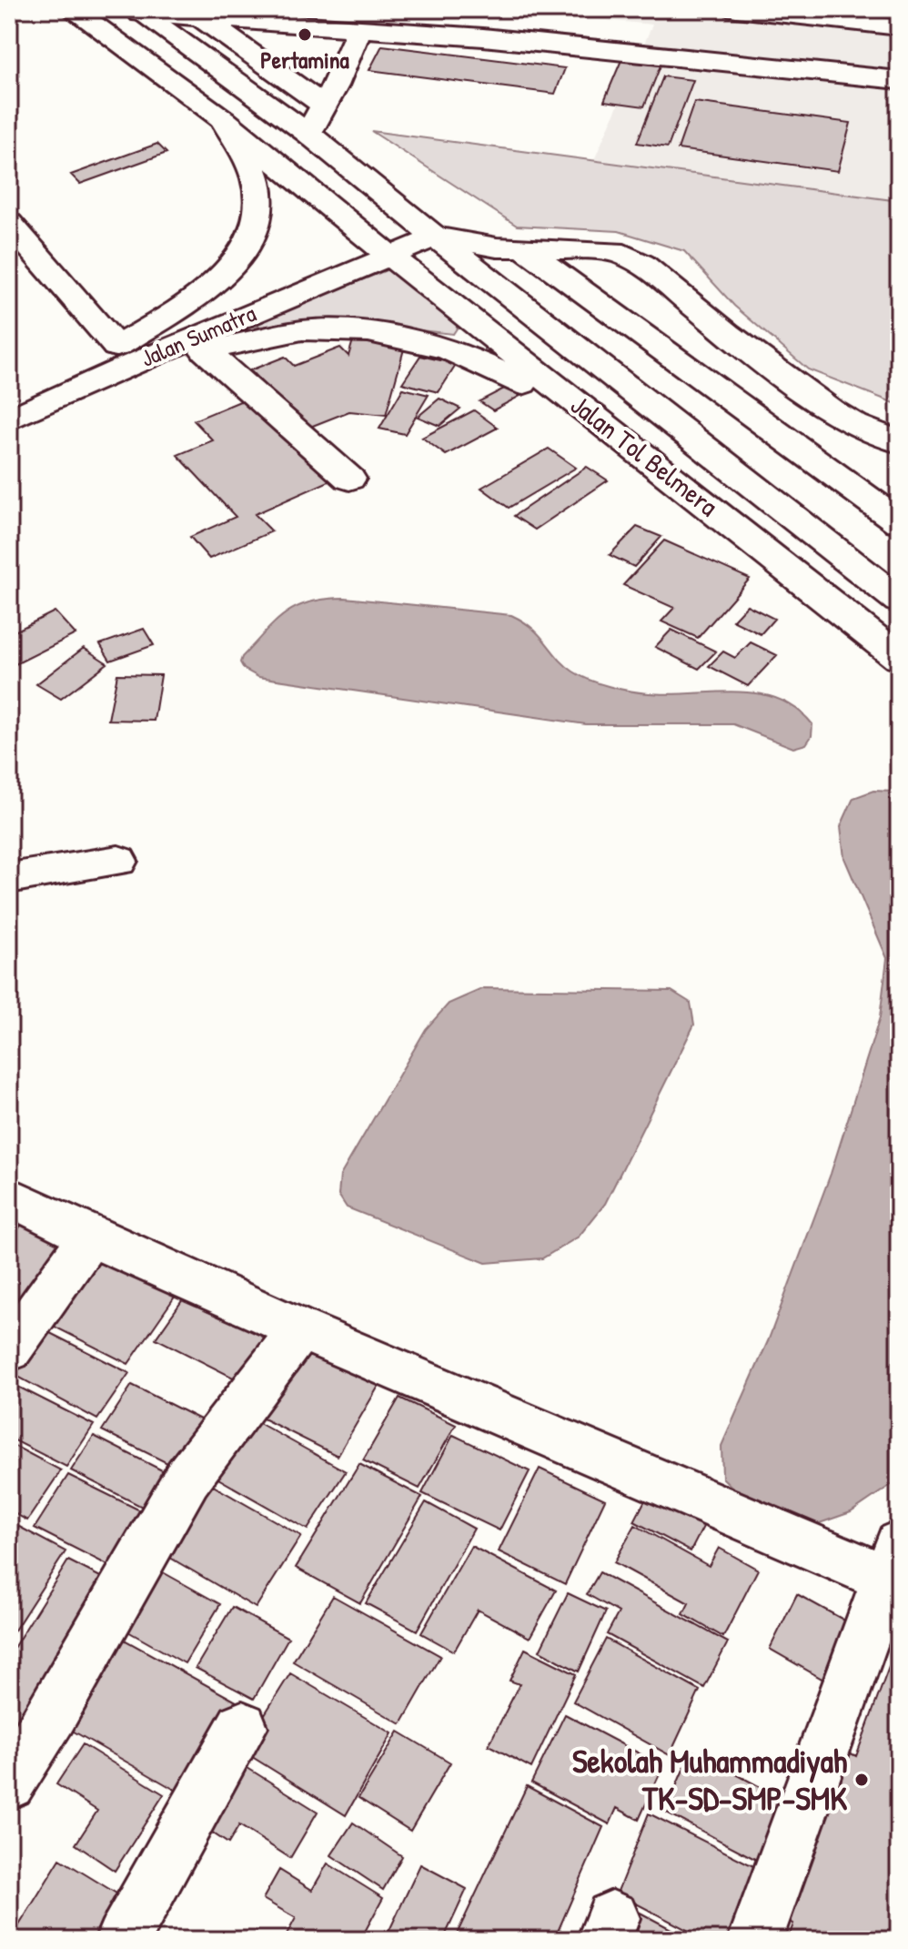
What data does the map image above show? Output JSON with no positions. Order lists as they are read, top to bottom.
{
  "streets": {
    "main road": ["Jalan Sumatra", "Jalan Tol Belmera"]
  },
  "crossings": [
    ["Jalan Sumatra", "Jalan Tol Belmera"]
  ],
  "places": ["Pertamina", "Sekolah Muhammadiyah TK-SD-SMP-SMK"]
}
